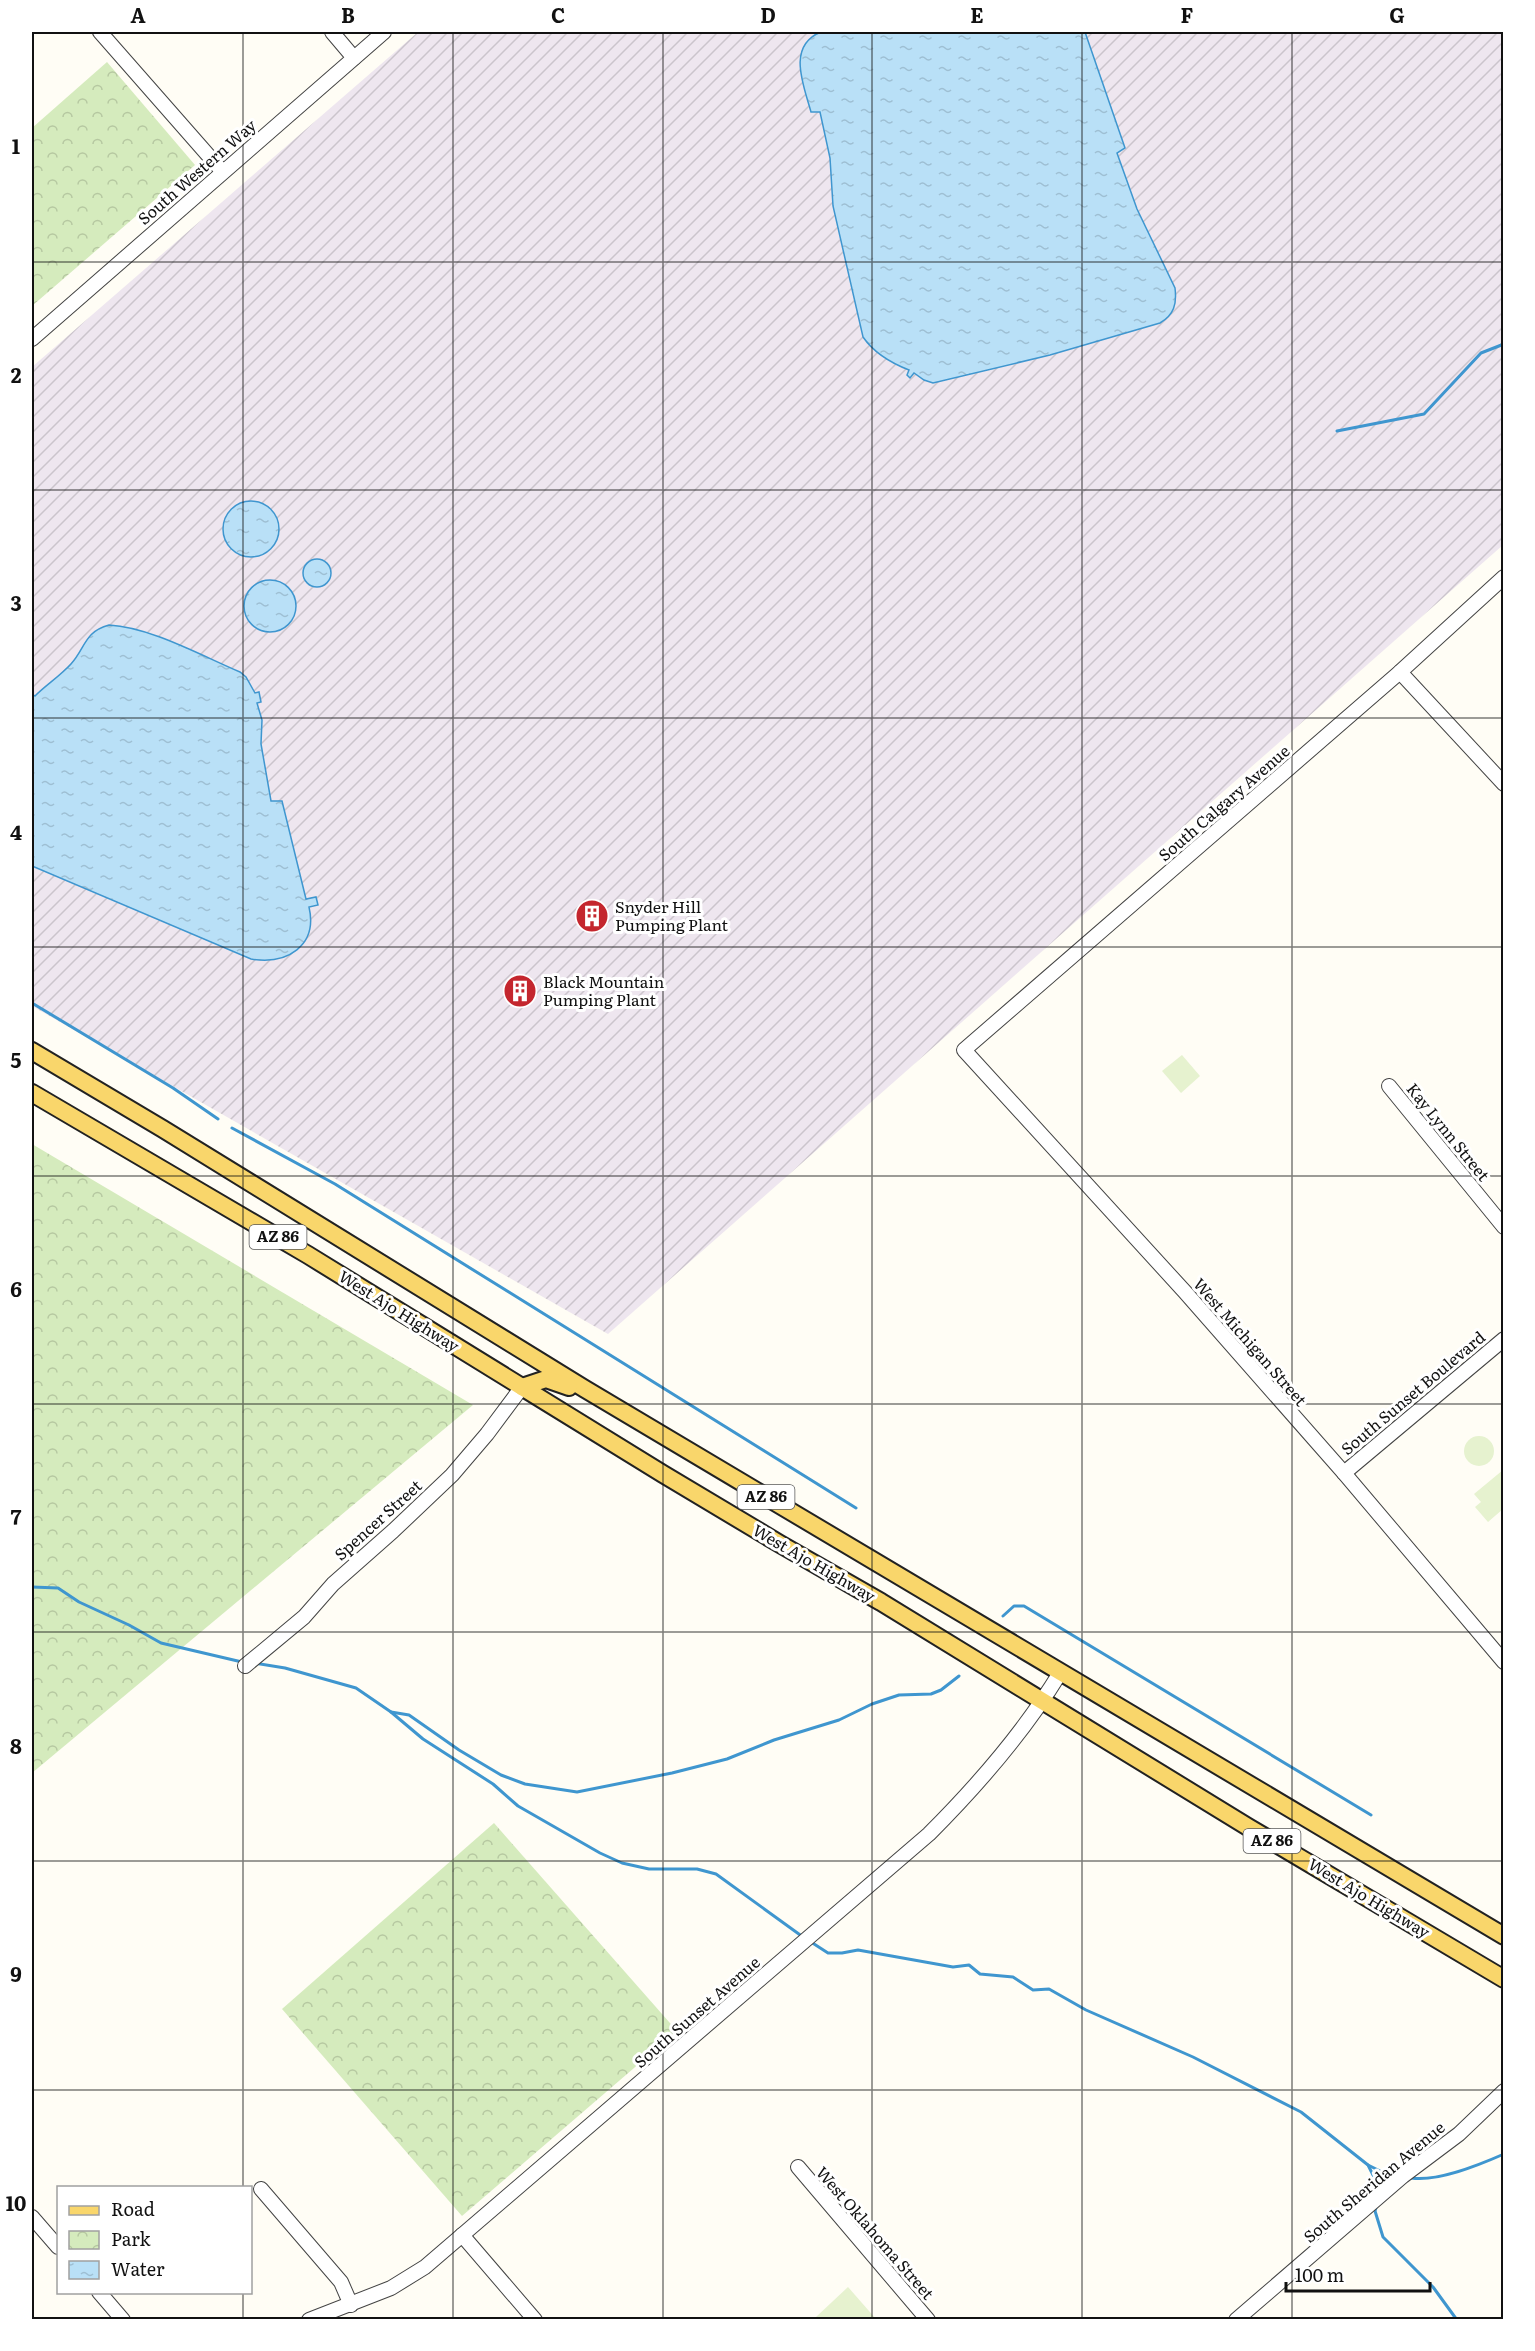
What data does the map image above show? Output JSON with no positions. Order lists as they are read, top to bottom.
{
  "streets": {
    "main road": ["AZ 86", "West Ajo Highway"],
    "street": [
      "South Western Way",
      "South Calgary Avenue",
      "Kay Lynn Street",
      "West Michigan Street",
      "South Sunset Boulevard",
      "Spencer Street",
      "South Sunset Avenue",
      "South Sheridan Avenue",
      "West Oklahoma Street"
    ]
  },
  "crossings": [
    ["South Calgary Avenue", "West Michigan Street"],
    ["West Ajo Highway", "Spencer Street"],
    ["West Ajo Highway", "South Sunset Avenue"],
    ["West Michigan Street", "South Sunset Boulevard"]
  ],
  "places": {
    "building": ["Snyder Hill Pumping Plant", "Black Mountain Pumping Plant"]
  },
  "legend": ["Road", "Park", "Water"],
  "scale_bar": "100 m",
  "grid": {
    "columns": [
      "A",
      "B",
      "C",
      "D",
      "E",
      "F",
      "G"
    ],
    "rows": [
      "1",
      "2",
      "3",
      "4",
      "5",
      "6",
      "7",
      "8",
      "9",
      "10"
    ]
  }
}
